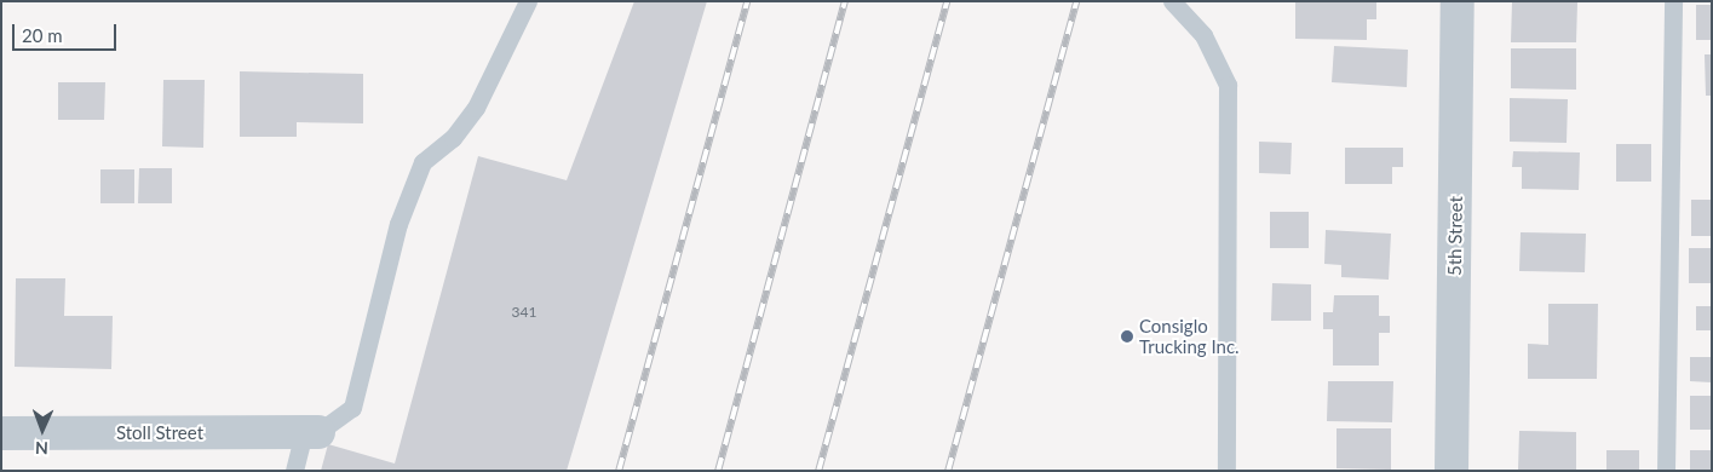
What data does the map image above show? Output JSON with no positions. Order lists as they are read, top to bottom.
{
  "streets": {
    "street": ["5th Street", "Stoll Street"]
  },
  "places": ["Consiglo Trucking Inc."],
  "house_numbers": ["341"],
  "scale_bar": "20 m",
  "north": "bottom"
}
